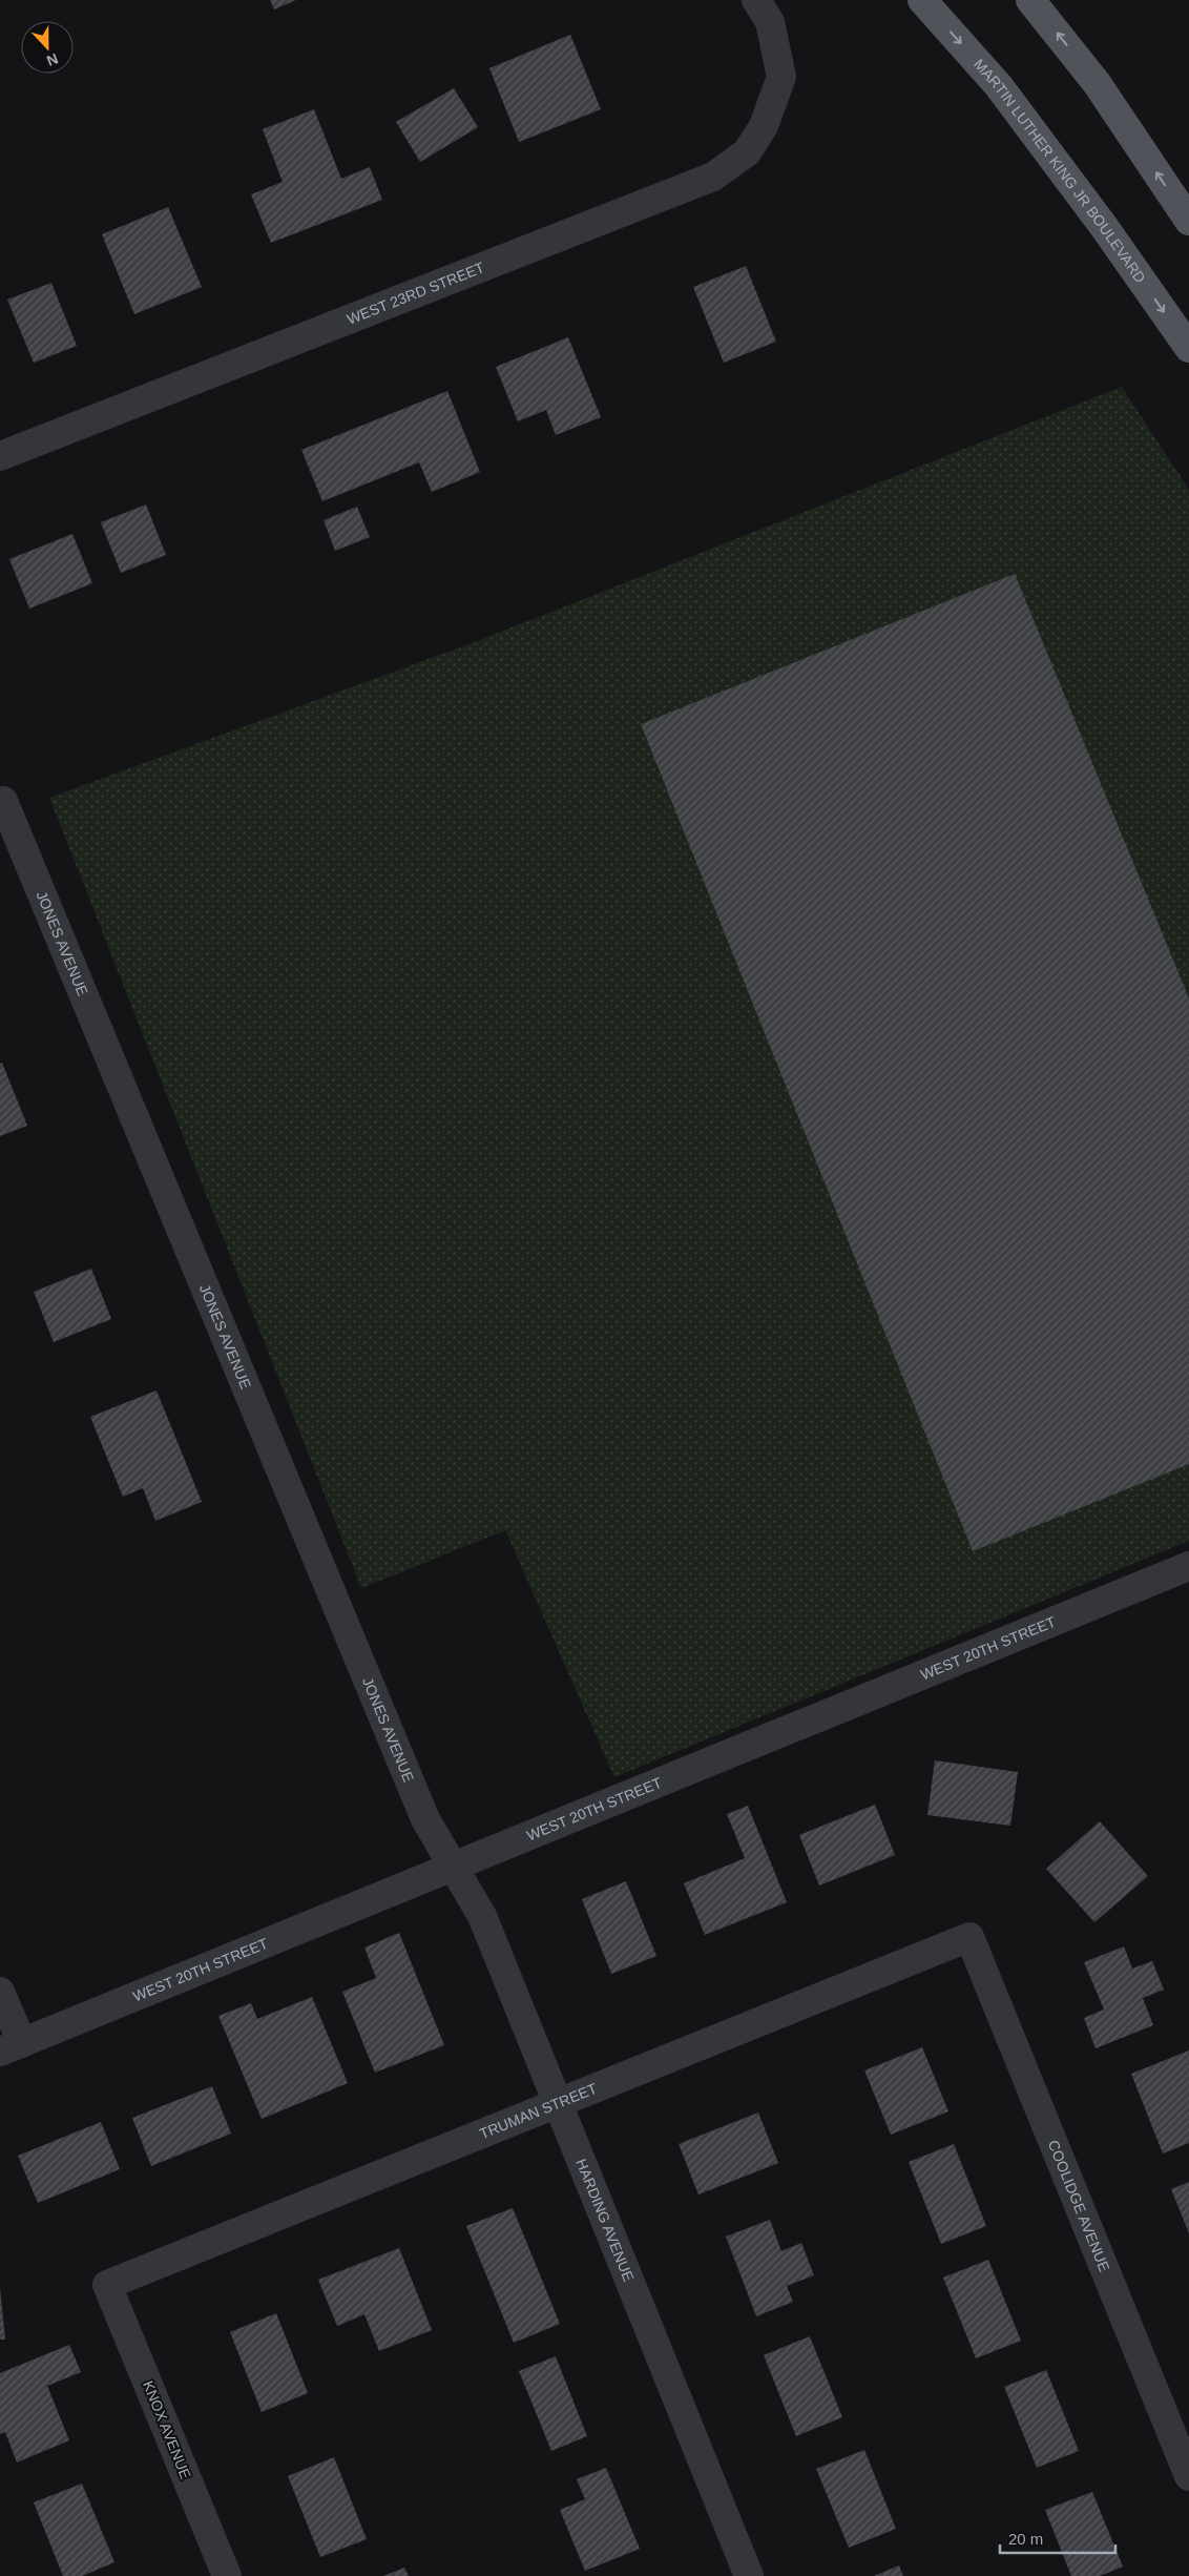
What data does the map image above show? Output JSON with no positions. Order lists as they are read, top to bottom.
{
  "streets": {
    "main road": ["MARTIN LUTHER KING JR BOULEVARD"],
    "street": [
      "WEST 23RD STREET",
      "JONES AVENUE",
      "WEST 20TH STREET",
      "TRUMAN STREET",
      "COOLIDGE AVENUE",
      "HARDING AVENUE",
      "KNOX AVENUE"
    ]
  },
  "crossings": [
    ["JONES AVENUE", "WEST 20TH STREET"],
    ["JONES AVENUE", "HARDING AVENUE"],
    ["WEST 20TH STREET", "HARDING AVENUE"],
    ["TRUMAN STREET", "COOLIDGE AVENUE"],
    ["TRUMAN STREET", "HARDING AVENUE"],
    ["TRUMAN STREET", "KNOX AVENUE"]
  ],
  "scale_bar": "20 m",
  "north": "bottom"
}
